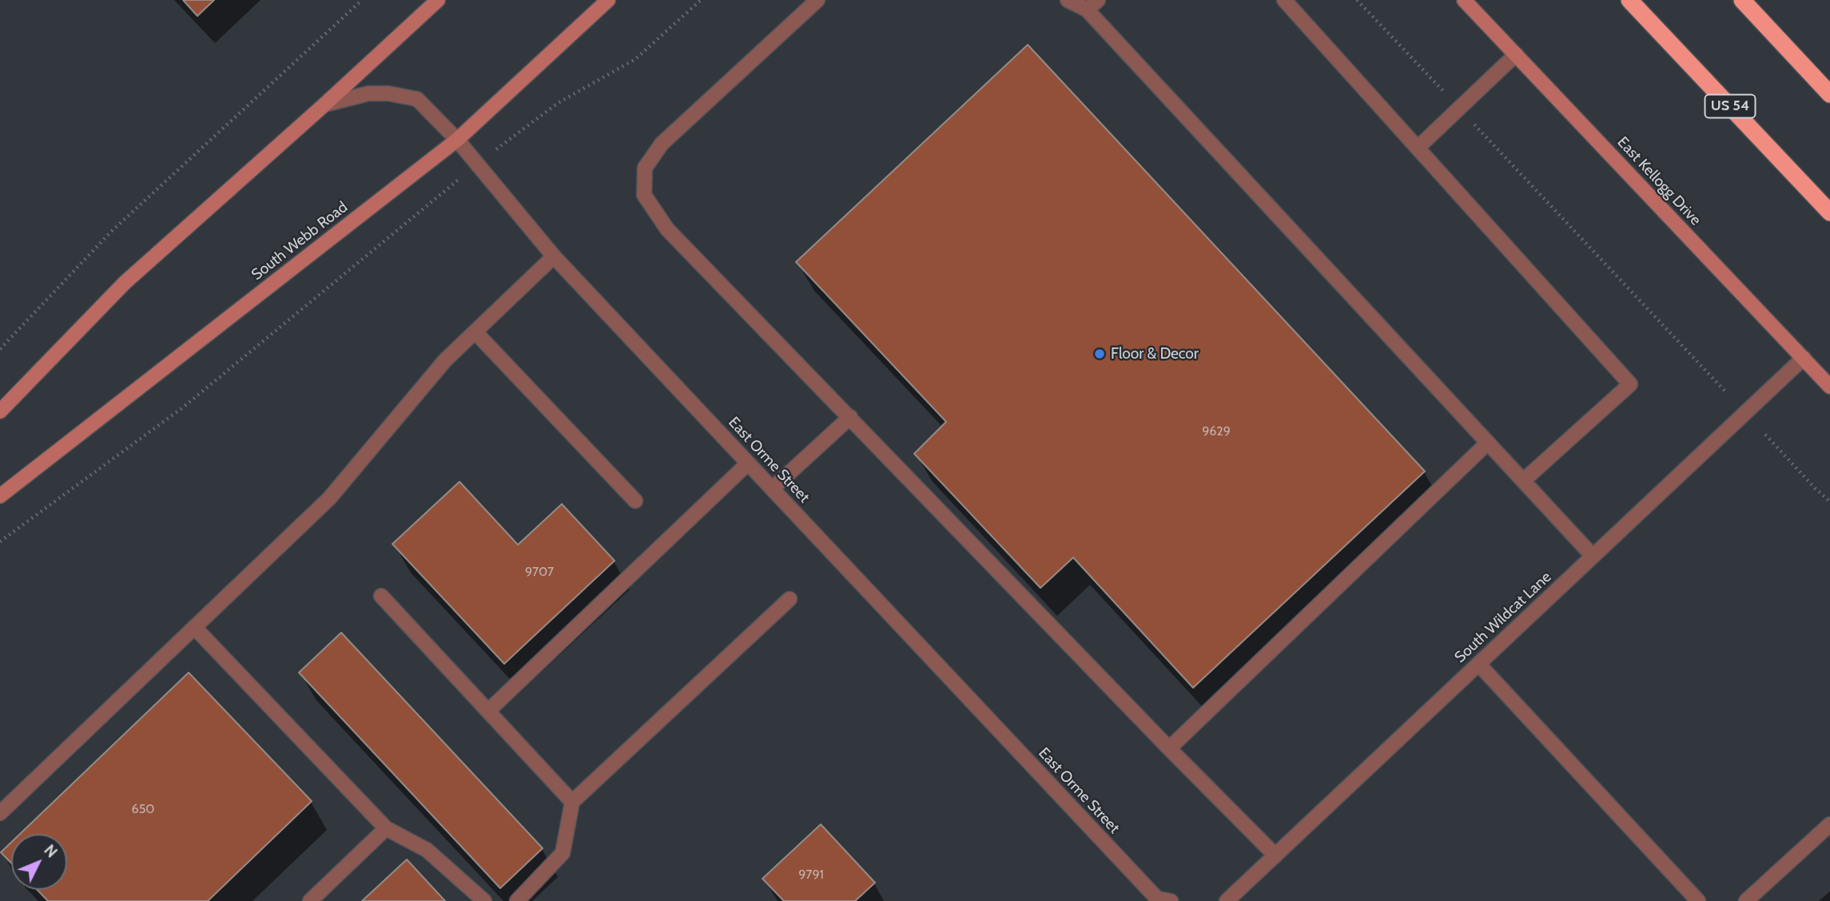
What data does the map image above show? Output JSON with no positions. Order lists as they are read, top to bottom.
{
  "streets": {
    "highway": ["US 54"],
    "main road": ["East Kellogg Drive", "South Webb Road"],
    "street": ["East Orme Street", "South Wildcat Lane"]
  },
  "crossings": [
    ["East Kellogg Drive", "South Wildcat Lane"],
    ["South Webb Road", "East Orme Street"]
  ],
  "places": ["Floor & Decor"],
  "house_numbers": [
    "9629",
    "9707",
    "650",
    "9791"
  ],
  "north": "top right"
}
